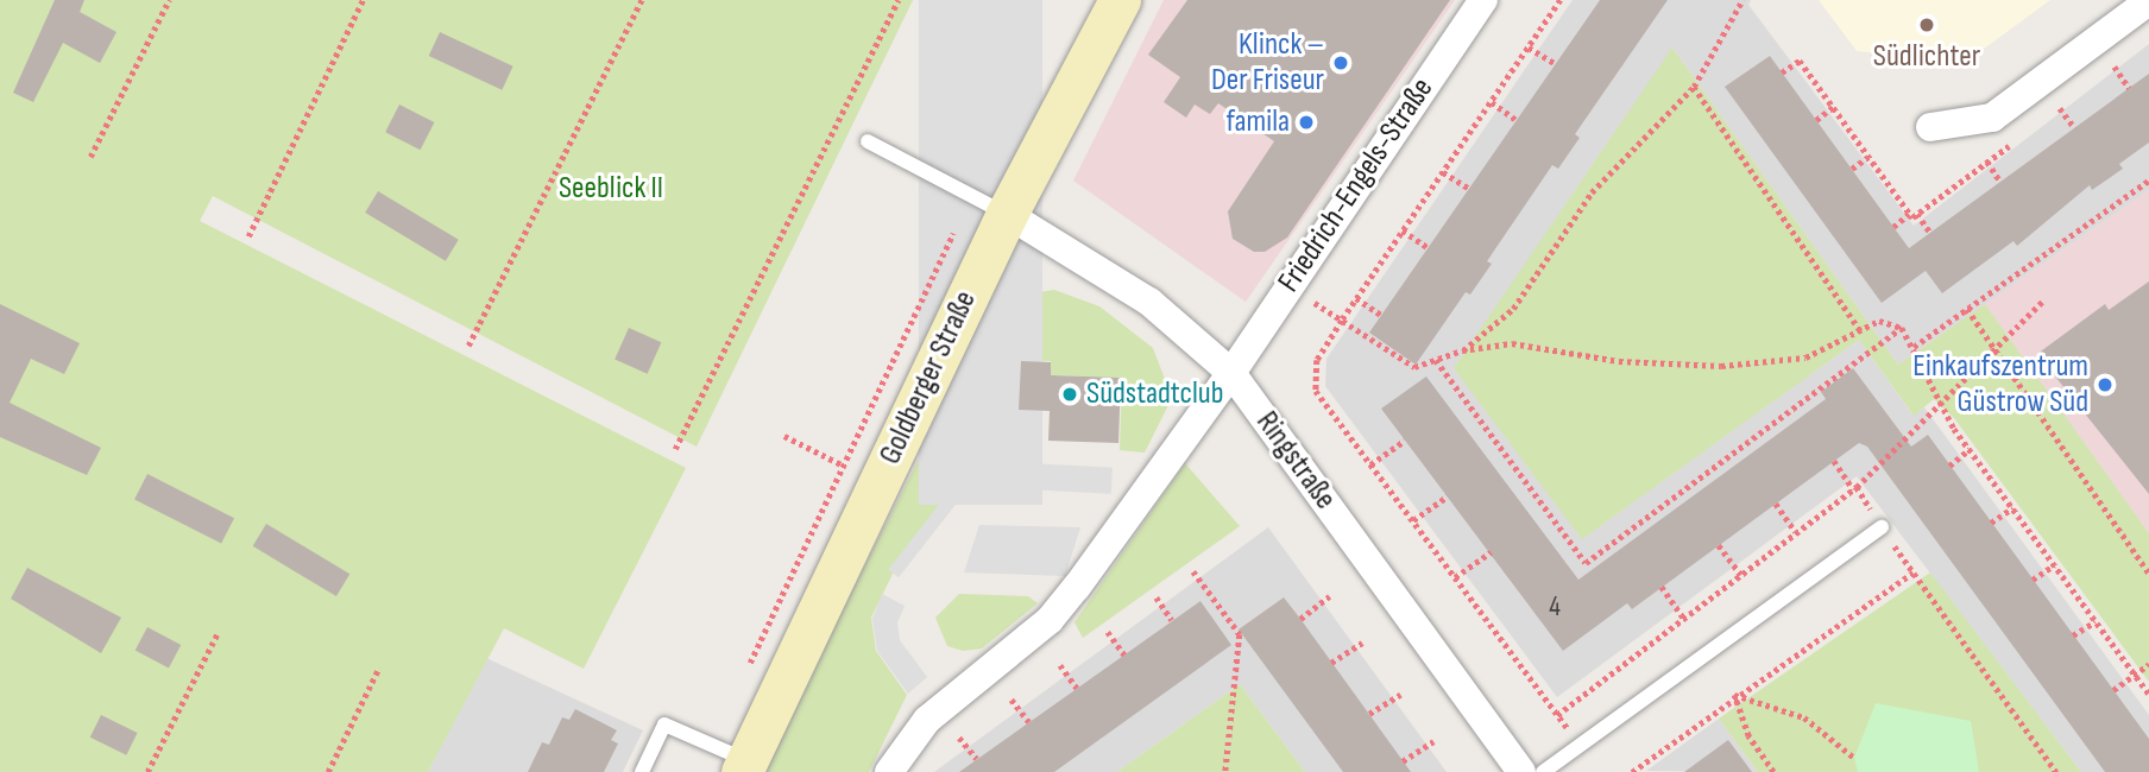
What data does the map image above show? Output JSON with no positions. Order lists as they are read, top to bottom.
{
  "streets": {
    "main road": ["Goldberger Straße"],
    "street": ["Friedrich-Engels-Straße", "Ringstraße"]
  },
  "crossings": [
    ["Friedrich-Engels-Straße", "Ringstraße"],
    ["Goldberger Straße", "Ringstraße"]
  ],
  "parks": ["Seeblick II"],
  "places": [
    "Südlichter",
    "Klinck – Der Friseur",
    "famila",
    "Einkaufszentrum Güstrow Süd",
    "Südstadtclub"
  ],
  "house_numbers": ["4"]
}
